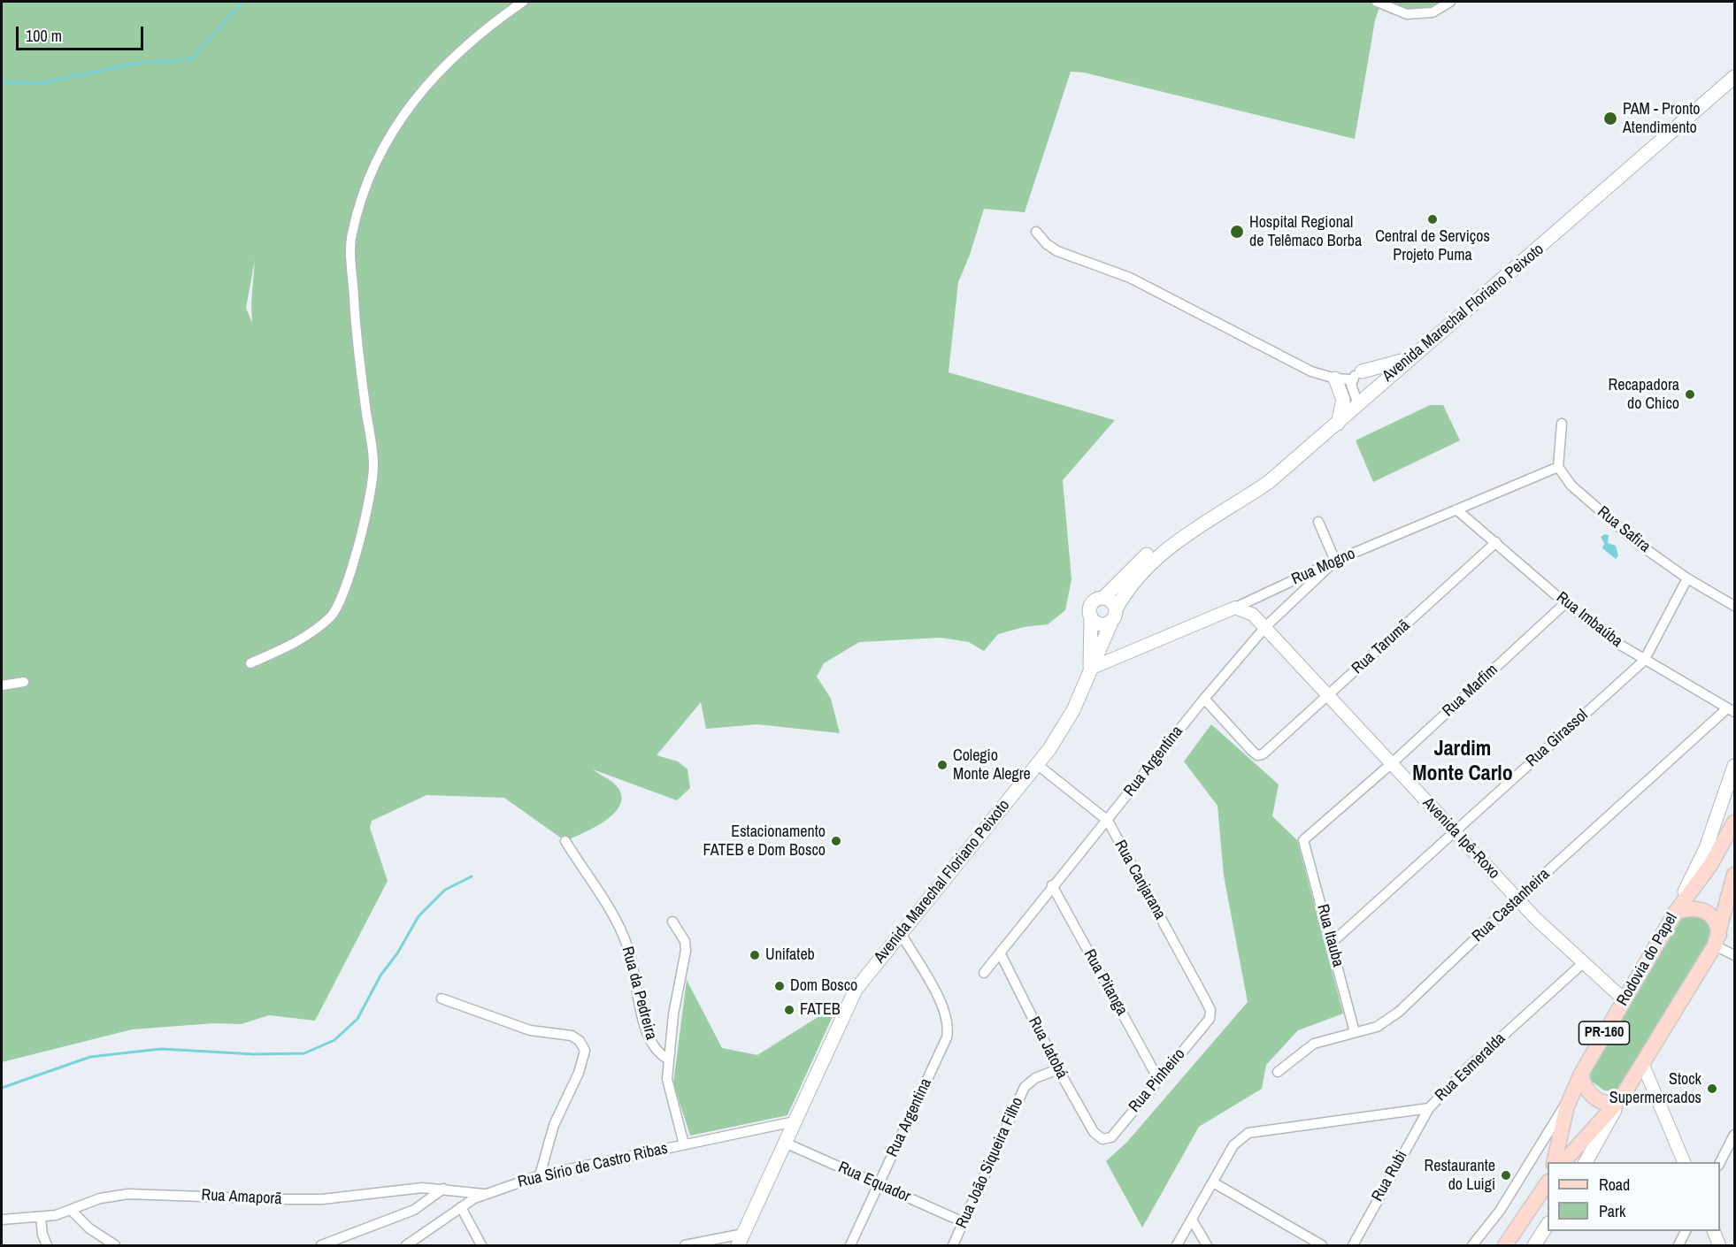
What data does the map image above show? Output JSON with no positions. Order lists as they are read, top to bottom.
{
  "streets": {
    "main road": ["Avenida Marechal Floriano Peixoto", "Rodovia do Papel", "PR-160"],
    "street": [
      "Rua Safira",
      "Rua Mogno",
      "Rua Imbaúba",
      "Rua Tarumã",
      "Rua Marfim",
      "Rua Girassol",
      "Rua Argentina",
      "Avenida Ipê-Roxo",
      "Rua Canjarana",
      "Rua Castanheira",
      "Rua Itauba",
      "Rua Pitanga",
      "Rua da Pedreira",
      "Rua Jatobá",
      "Rua Esmeralda",
      "Rua Pinheiro",
      "Rua João Siqueira Filho",
      "Rua Sírio de Castro Ribas",
      "Rua Rubi",
      "Rua Equador",
      "Rua Amaporã"
    ]
  },
  "crossings": [
    ["Avenida Marechal Floriano Peixoto", "Rua Mogno"],
    ["Avenida Marechal Floriano Peixoto", "Rua Argentina"],
    ["Avenida Marechal Floriano Peixoto", "Rua Canjarana"],
    ["Avenida Marechal Floriano Peixoto", "Rua Sírio de Castro Ribas"],
    ["Avenida Marechal Floriano Peixoto", "Rua Equador"],
    ["Rua Safira", "Rua Mogno"],
    ["Rua Safira", "Rua Girassol"],
    ["Rua Mogno", "Rua Imbaúba"],
    ["Rua Mogno", "Rua Argentina"],
    ["Rua Mogno", "Avenida Ipê-Roxo"],
    ["Rua Imbaúba", "Rua Tarumã"],
    ["Rua Imbaúba", "Rua Marfim"],
    ["Rua Imbaúba", "Rua Girassol"],
    ["Rua Imbaúba", "Rua Castanheira"],
    ["Rua Tarumã", "Rua Argentina"],
    ["Rua Tarumã", "Avenida Ipê-Roxo"],
    ["Rua Marfim", "Avenida Ipê-Roxo"],
    ["Rua Marfim", "Rua Itauba"],
    ["Rua Girassol", "Avenida Ipê-Roxo"],
    ["Rua Girassol", "Rua Itauba"],
    ["Rua Argentina", "Avenida Ipê-Roxo"],
    ["Rua Argentina", "Rua Canjarana"],
    ["Rua Argentina", "Rua Pitanga"],
    ["Rua Argentina", "Rua Jatobá"],
    ["Rua Argentina", "Rua Equador"],
    ["Avenida Ipê-Roxo", "Rua Castanheira"],
    ["Avenida Ipê-Roxo", "Rodovia do Papel"],
    ["Avenida Ipê-Roxo", "Rua Esmeralda"],
    ["Rua Canjarana", "Rua Pinheiro"],
    ["Rua Castanheira", "Rua Itauba"],
    ["Rua Pitanga", "Rua Pinheiro"],
    ["Rua da Pedreira", "Rua Sírio de Castro Ribas"],
    ["Rua Jatobá", "Rua Pinheiro"],
    ["Rua Jatobá", "Rua João Siqueira Filho"],
    ["Rua Esmeralda", "Rua Rubi"],
    ["Rua João Siqueira Filho", "Rua Equador"],
    ["Rua Sírio de Castro Ribas", "Rua Amaporã"]
  ],
  "districts": ["Jardim Monte Carlo"],
  "places": [
    "PAM - Pronto Atendimento",
    "Central de Serviços Projeto Puma",
    "Hospital Regional de Telêmaco Borba",
    "Recapadora do Chico",
    "Colegio Monte Alegre",
    "Estacionamento FATEB e Dom Bosco",
    "Unifateb",
    "Dom Bosco",
    "FATEB",
    "Stock Supermercados",
    "Restaurante do Luigi"
  ],
  "legend": ["Road", "Park"],
  "scale_bar": "100 m"
}
